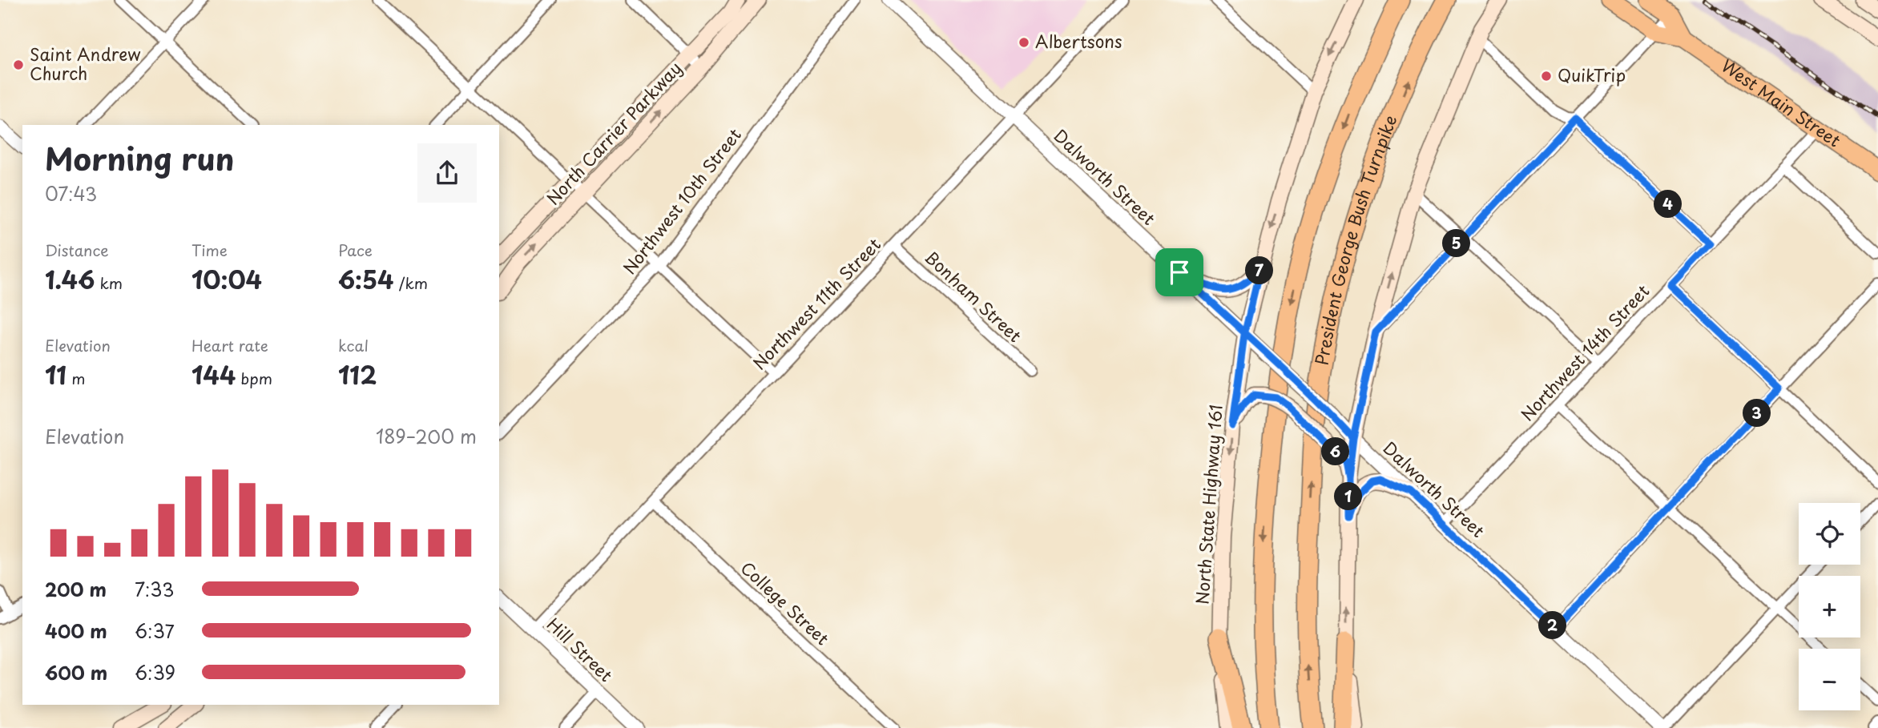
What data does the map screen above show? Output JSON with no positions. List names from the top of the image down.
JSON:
{
  "streets": {
    "highway": ["President George Bush Turnpike"],
    "main road": ["West Main Street", "North Carrier Parkway", "North State Highway 161"],
    "street": [
      "Dalworth Street",
      "Northwest 10th Street",
      "Bonham Street",
      "Northwest 11th Street",
      "Northwest 14th Street",
      "College Street",
      "Hill Street"
    ]
  },
  "crossings": [
    ["West Main Street", "Northwest 14th Street"],
    ["Dalworth Street", "Northwest 11th Street"],
    ["Dalworth Street", "Northwest 14th Street"],
    ["Dalworth Street", "North State Highway 161"],
    ["Bonham Street", "Northwest 11th Street"],
    ["Northwest 11th Street", "College Street"],
    ["Northwest 11th Street", "Hill Street"]
  ],
  "places": ["Albertsons", "Saint Andrew Church", "QuikTrip"],
  "page": {
    "heading": ["Morning run", "07:43"],
    "pins": [
      "4",
      "5",
      "7",
      "3",
      "6",
      "1",
      "2"
    ],
    "stats": [
      ["Distance", "1.46 km"],
      ["Time", "10:04"],
      ["Pace", "6:54 /km"],
      ["Elevation", "11 m"],
      ["Heart rate", "144 bpm"],
      ["kcal", "112"]
    ],
    "chart": ["Elevation", "189–200 m"],
    "map_buttons": ["+", "−"],
    "list": [
      {
        "name": "200 m",
        "note": "7:33"
      },
      {
        "name": "400 m",
        "note": "6:37"
      },
      {
        "name": "600 m",
        "note": "6:39"
      }
    ]
  }
}
